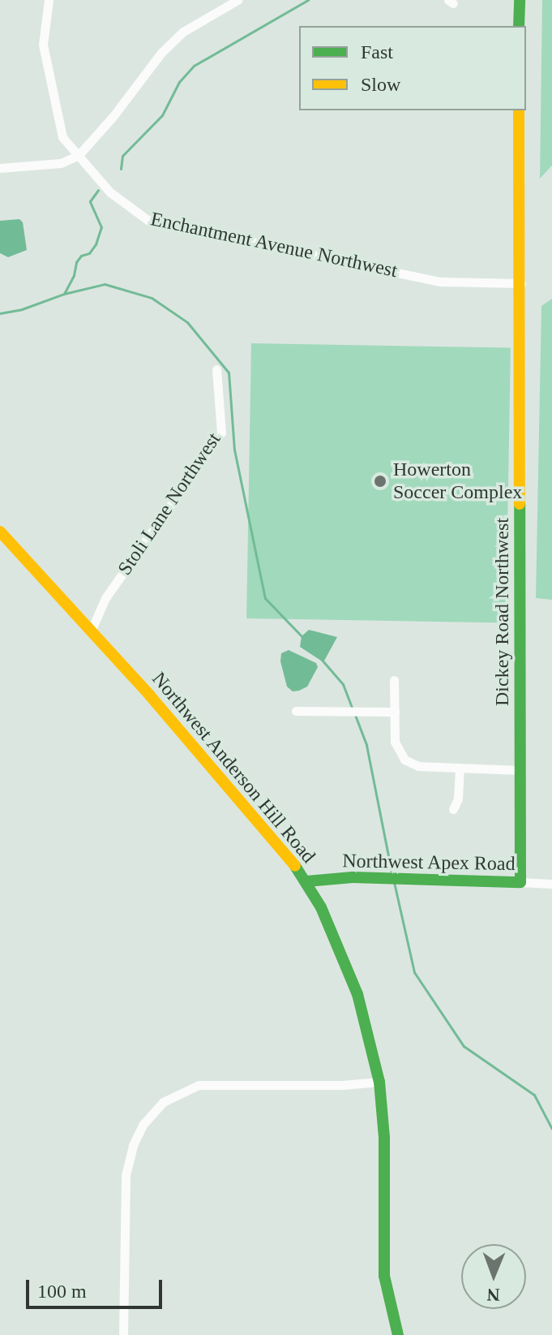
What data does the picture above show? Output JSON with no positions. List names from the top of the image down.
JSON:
{
  "streets": {
    "street": [
      "Enchantment Avenue Northwest",
      "Stoli Lane Northwest",
      "Dickey Road Northwest",
      "Northwest Anderson Hill Road",
      "Northwest Apex Road"
    ]
  },
  "crossings": [
    ["Enchantment Avenue Northwest", "Dickey Road Northwest"],
    ["Stoli Lane Northwest", "Northwest Anderson Hill Road"],
    ["Dickey Road Northwest", "Northwest Apex Road"],
    ["Northwest Anderson Hill Road", "Northwest Apex Road"]
  ],
  "places": ["Howerton Soccer Complex"],
  "legend": ["Fast", "Slow"],
  "scale_bar": "100 m",
  "north": "bottom"
}
